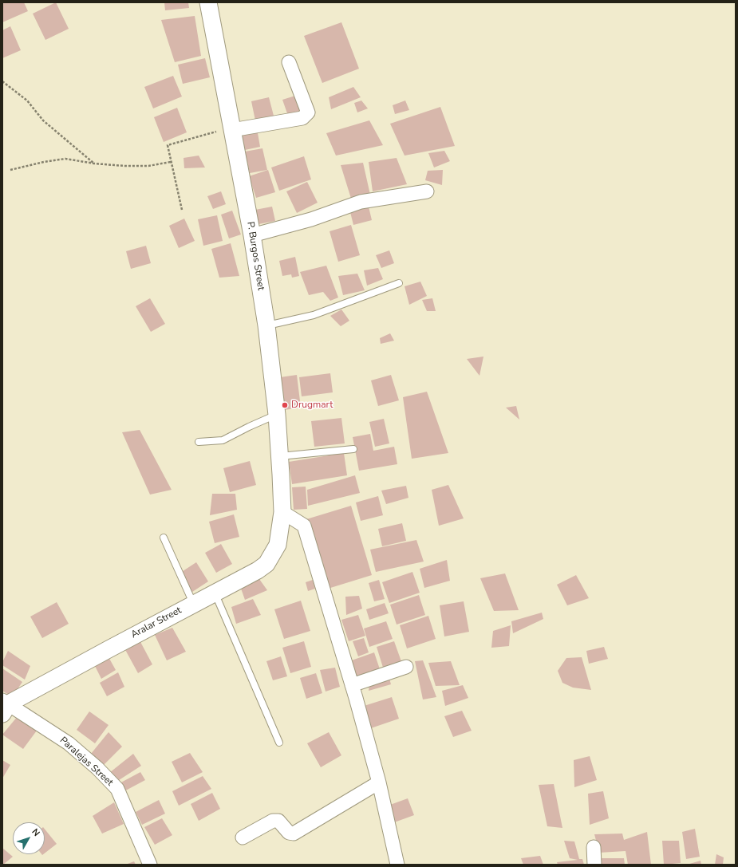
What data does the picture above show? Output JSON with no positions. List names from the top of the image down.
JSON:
{
  "streets": {
    "street": ["P. Burgos Street", "Aralar Street", "Paralejas Street"]
  },
  "crossings": [
    ["P. Burgos Street", "Aralar Street"],
    ["Aralar Street", "Paralejas Street"]
  ],
  "places": ["Drugmart"],
  "north": "top right"
}
